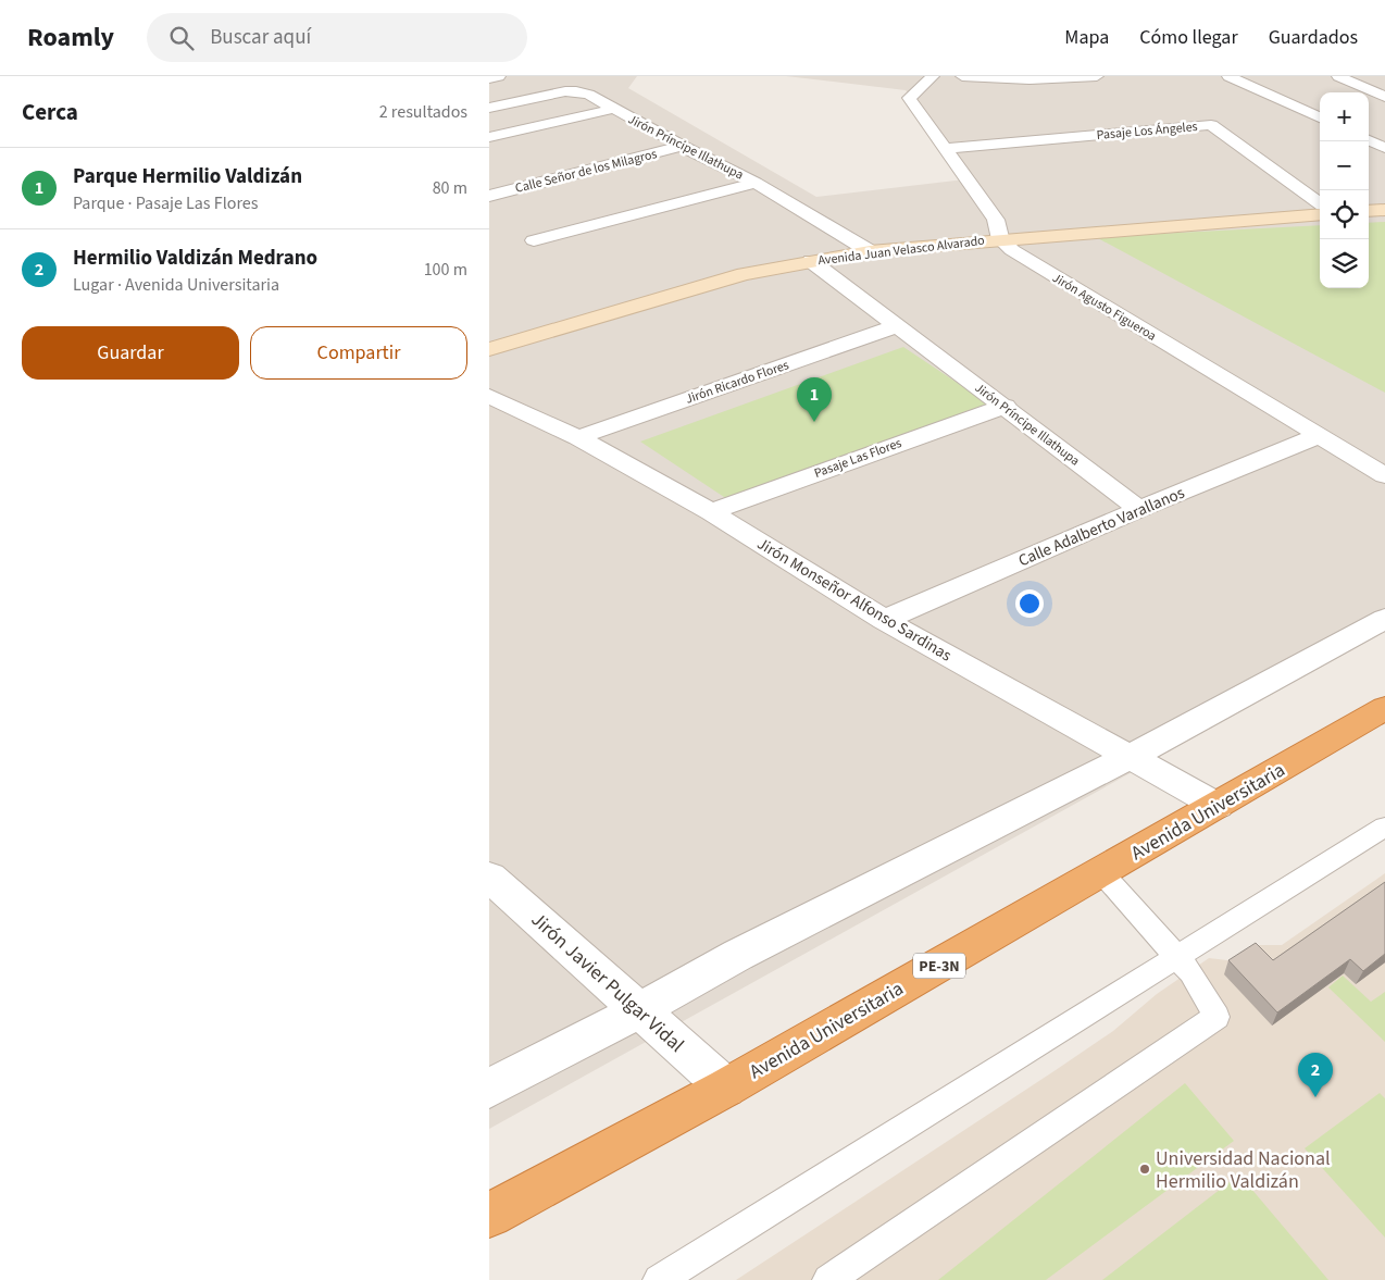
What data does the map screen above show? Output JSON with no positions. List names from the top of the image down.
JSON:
{
  "streets": {
    "highway": ["Avenida Universitaria", "PE-3N"],
    "street": [
      "Pasaje Los Ángeles",
      "Jirón Príncipe Illathupa",
      "Calle Señor de los Milagros",
      "Avenida Juan Velasco Alvarado",
      "Jirón Agusto Figueroa",
      "Jirón Ricardo Flores",
      "Pasaje Las Flores",
      "Calle Adalberto Varallanos",
      "Jirón Monseñor Alfonso Sardinas",
      "Jirón Javier Pulgar Vidal"
    ]
  },
  "crossings": [
    ["Pasaje Los Ángeles", "Jirón Agusto Figueroa"],
    ["Jirón Príncipe Illathupa", "Calle Señor de los Milagros"],
    ["Jirón Príncipe Illathupa", "Avenida Juan Velasco Alvarado"],
    ["Jirón Príncipe Illathupa", "Jirón Ricardo Flores"],
    ["Jirón Príncipe Illathupa", "Pasaje Las Flores"],
    ["Jirón Príncipe Illathupa", "Calle Adalberto Varallanos"],
    ["Avenida Juan Velasco Alvarado", "Jirón Agusto Figueroa"],
    ["Jirón Agusto Figueroa", "Calle Adalberto Varallanos"],
    ["Jirón Ricardo Flores", "Jirón Monseñor Alfonso Sardinas"],
    ["Pasaje Las Flores", "Jirón Monseñor Alfonso Sardinas"],
    ["Calle Adalberto Varallanos", "Jirón Monseñor Alfonso Sardinas"],
    ["Jirón Monseñor Alfonso Sardinas", "Avenida Universitaria"],
    ["Avenida Universitaria", "Jirón Javier Pulgar Vidal"]
  ],
  "places": ["Universidad Nacional Hermilio Valdizán"],
  "page": {
    "header": "Roamly",
    "search": "Buscar aquí",
    "nav": ["Mapa", "Cómo llegar", "Guardados"],
    "heading": ["Cerca", "2 resultados"],
    "map_buttons": ["+", "−"],
    "list": [
      {
        "mark": "1",
        "name": "Parque Hermilio Valdizán",
        "note": "Parque · Pasaje Las Flores",
        "value": "80 m"
      },
      {
        "mark": "2",
        "name": "Hermilio Valdizán Medrano",
        "note": "Lugar · Avenida Universitaria",
        "value": "100 m"
      }
    ],
    "buttons": ["Guardar", "Compartir"],
    "pins": ["1", "2"]
  }
}
